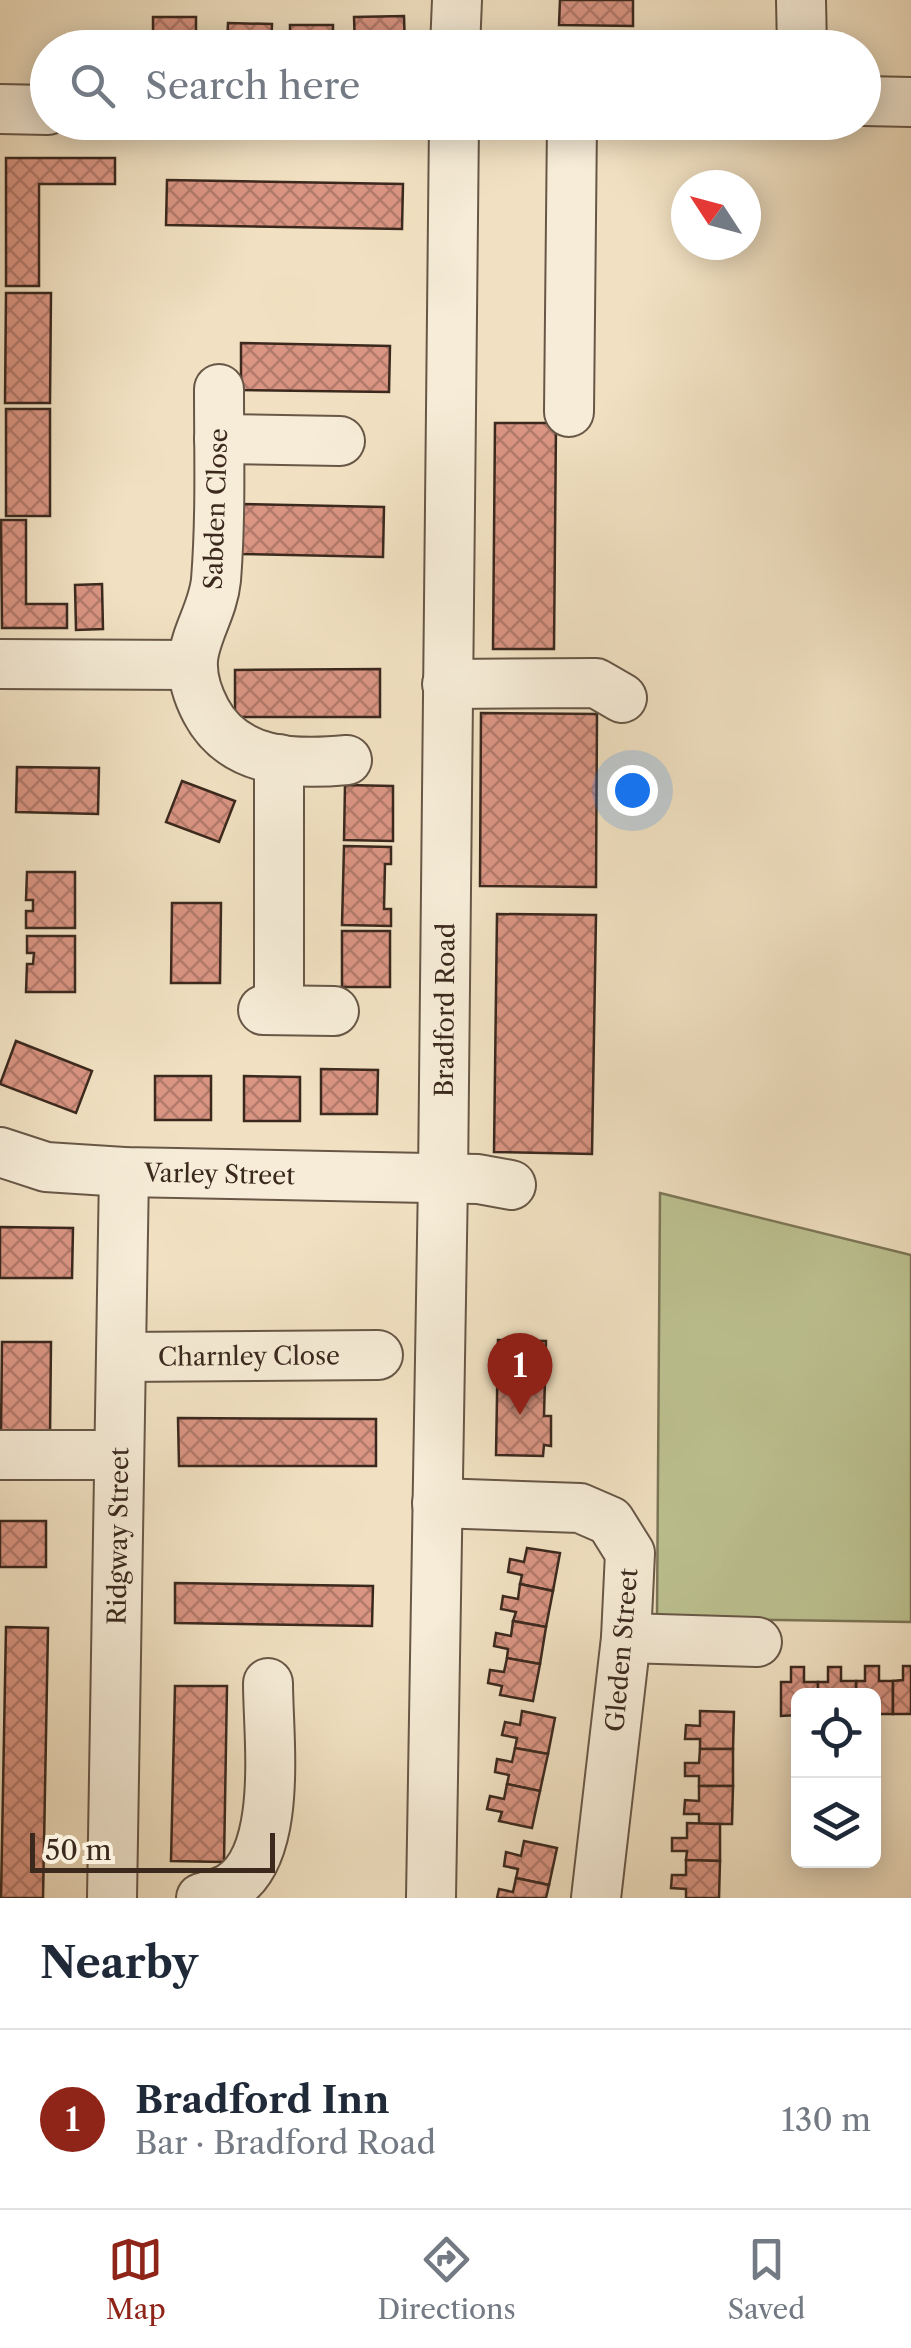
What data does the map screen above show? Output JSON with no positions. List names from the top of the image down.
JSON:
{
  "streets": {
    "street": [
      "Sabden Close",
      "Bradford Road",
      "Varley Street",
      "Charnley Close",
      "Ridgway Street",
      "Gleden Street"
    ]
  },
  "crossings": [
    ["Bradford Road", "Varley Street"],
    ["Bradford Road", "Gleden Street"],
    ["Varley Street", "Ridgway Street"],
    ["Charnley Close", "Ridgway Street"]
  ],
  "scale_bar": "50 m",
  "north": "top left",
  "page": {
    "search": "Search here",
    "pins": "1",
    "scale": "50 m",
    "heading": "Nearby",
    "list": [
      {
        "mark": "1",
        "name": "Bradford Inn",
        "note": "Bar · Bradford Road",
        "value": "130 m"
      }
    ],
    "nav": ["Map", "Directions", "Saved"]
  }
}
